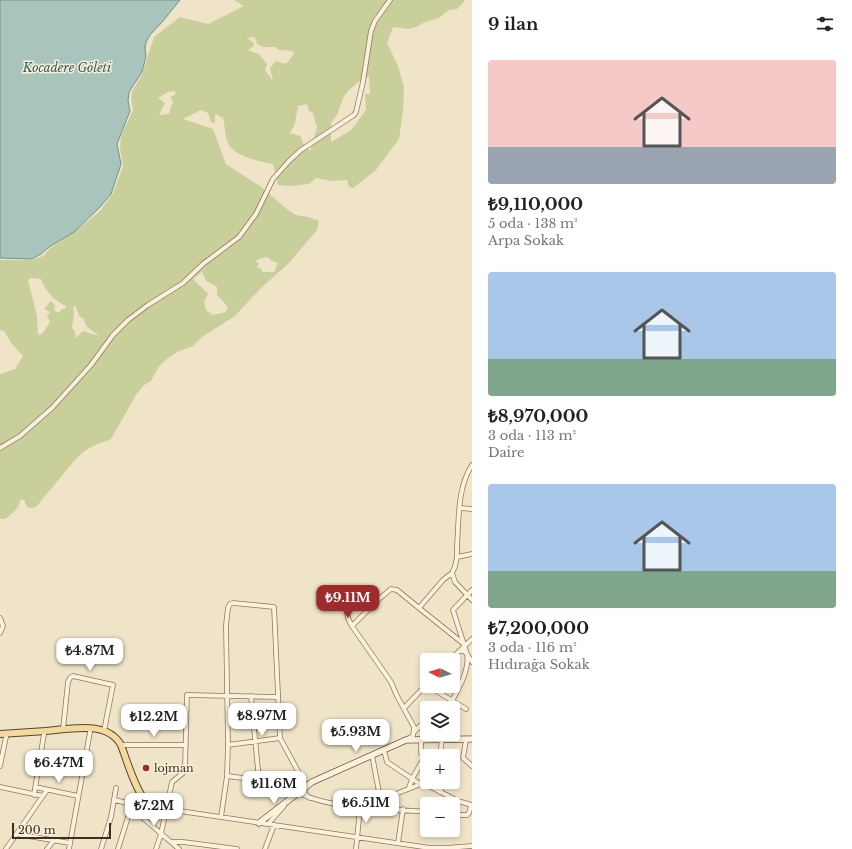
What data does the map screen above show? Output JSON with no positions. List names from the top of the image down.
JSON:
{
  "water": ["Kocadere Göleti"],
  "places": ["lojman"],
  "scale_bar": "200 m",
  "north": "left",
  "page": {
    "heading": "9 ilan",
    "list": [
      {
        "name": "₺9,110,000",
        "note": "5 oda · 138 m² · Arpa Sokak"
      },
      {
        "name": "₺8,970,000",
        "note": "3 oda · 113 m² · Daire"
      },
      {
        "name": "₺7,200,000",
        "note": "3 oda · 116 m² · Hıdırağa Sokak"
      }
    ],
    "price": [
      "₺9.11M",
      "₺4.87M",
      "₺8.97M",
      "₺12.2M",
      "₺5.93M",
      "₺6.47M",
      "₺11.6M",
      "₺6.51M",
      "₺7.2M"
    ],
    "map_buttons": ["+", "−"],
    "scale": "200 m"
  }
}
